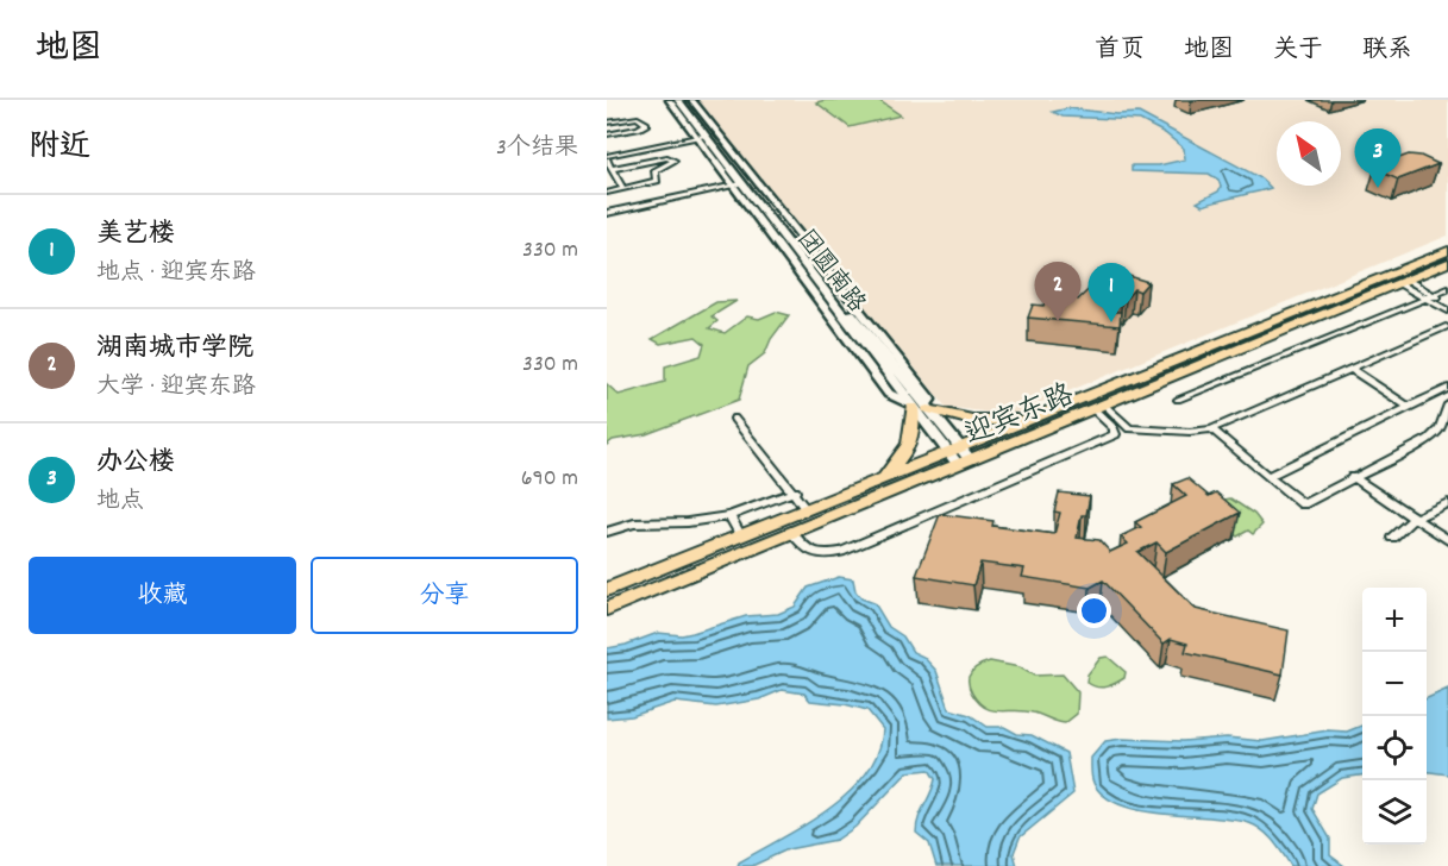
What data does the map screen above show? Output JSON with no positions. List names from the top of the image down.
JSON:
{
  "streets": {
    "highway": ["迎宾东路"],
    "main road": ["团圆南路"]
  },
  "crossings": [
    ["团圆南路", "迎宾东路"]
  ],
  "north": "top left",
  "page": {
    "header": "地图",
    "nav": [
      "首页",
      "地图",
      "关于",
      "联系"
    ],
    "heading": ["附近", "3个结果"],
    "pins": ["3", "2", "1"],
    "list": [
      {
        "mark": "1",
        "name": "美艺楼",
        "note": "地点 · 迎宾东路",
        "value": "330 m"
      },
      {
        "mark": "2",
        "name": "湖南城市学院",
        "note": "大学 · 迎宾东路",
        "value": "330 m"
      },
      {
        "mark": "3",
        "name": "办公楼",
        "note": "地点",
        "value": "690 m"
      }
    ],
    "buttons": ["收藏", "分享"],
    "map_buttons": ["+", "−"]
  }
}
